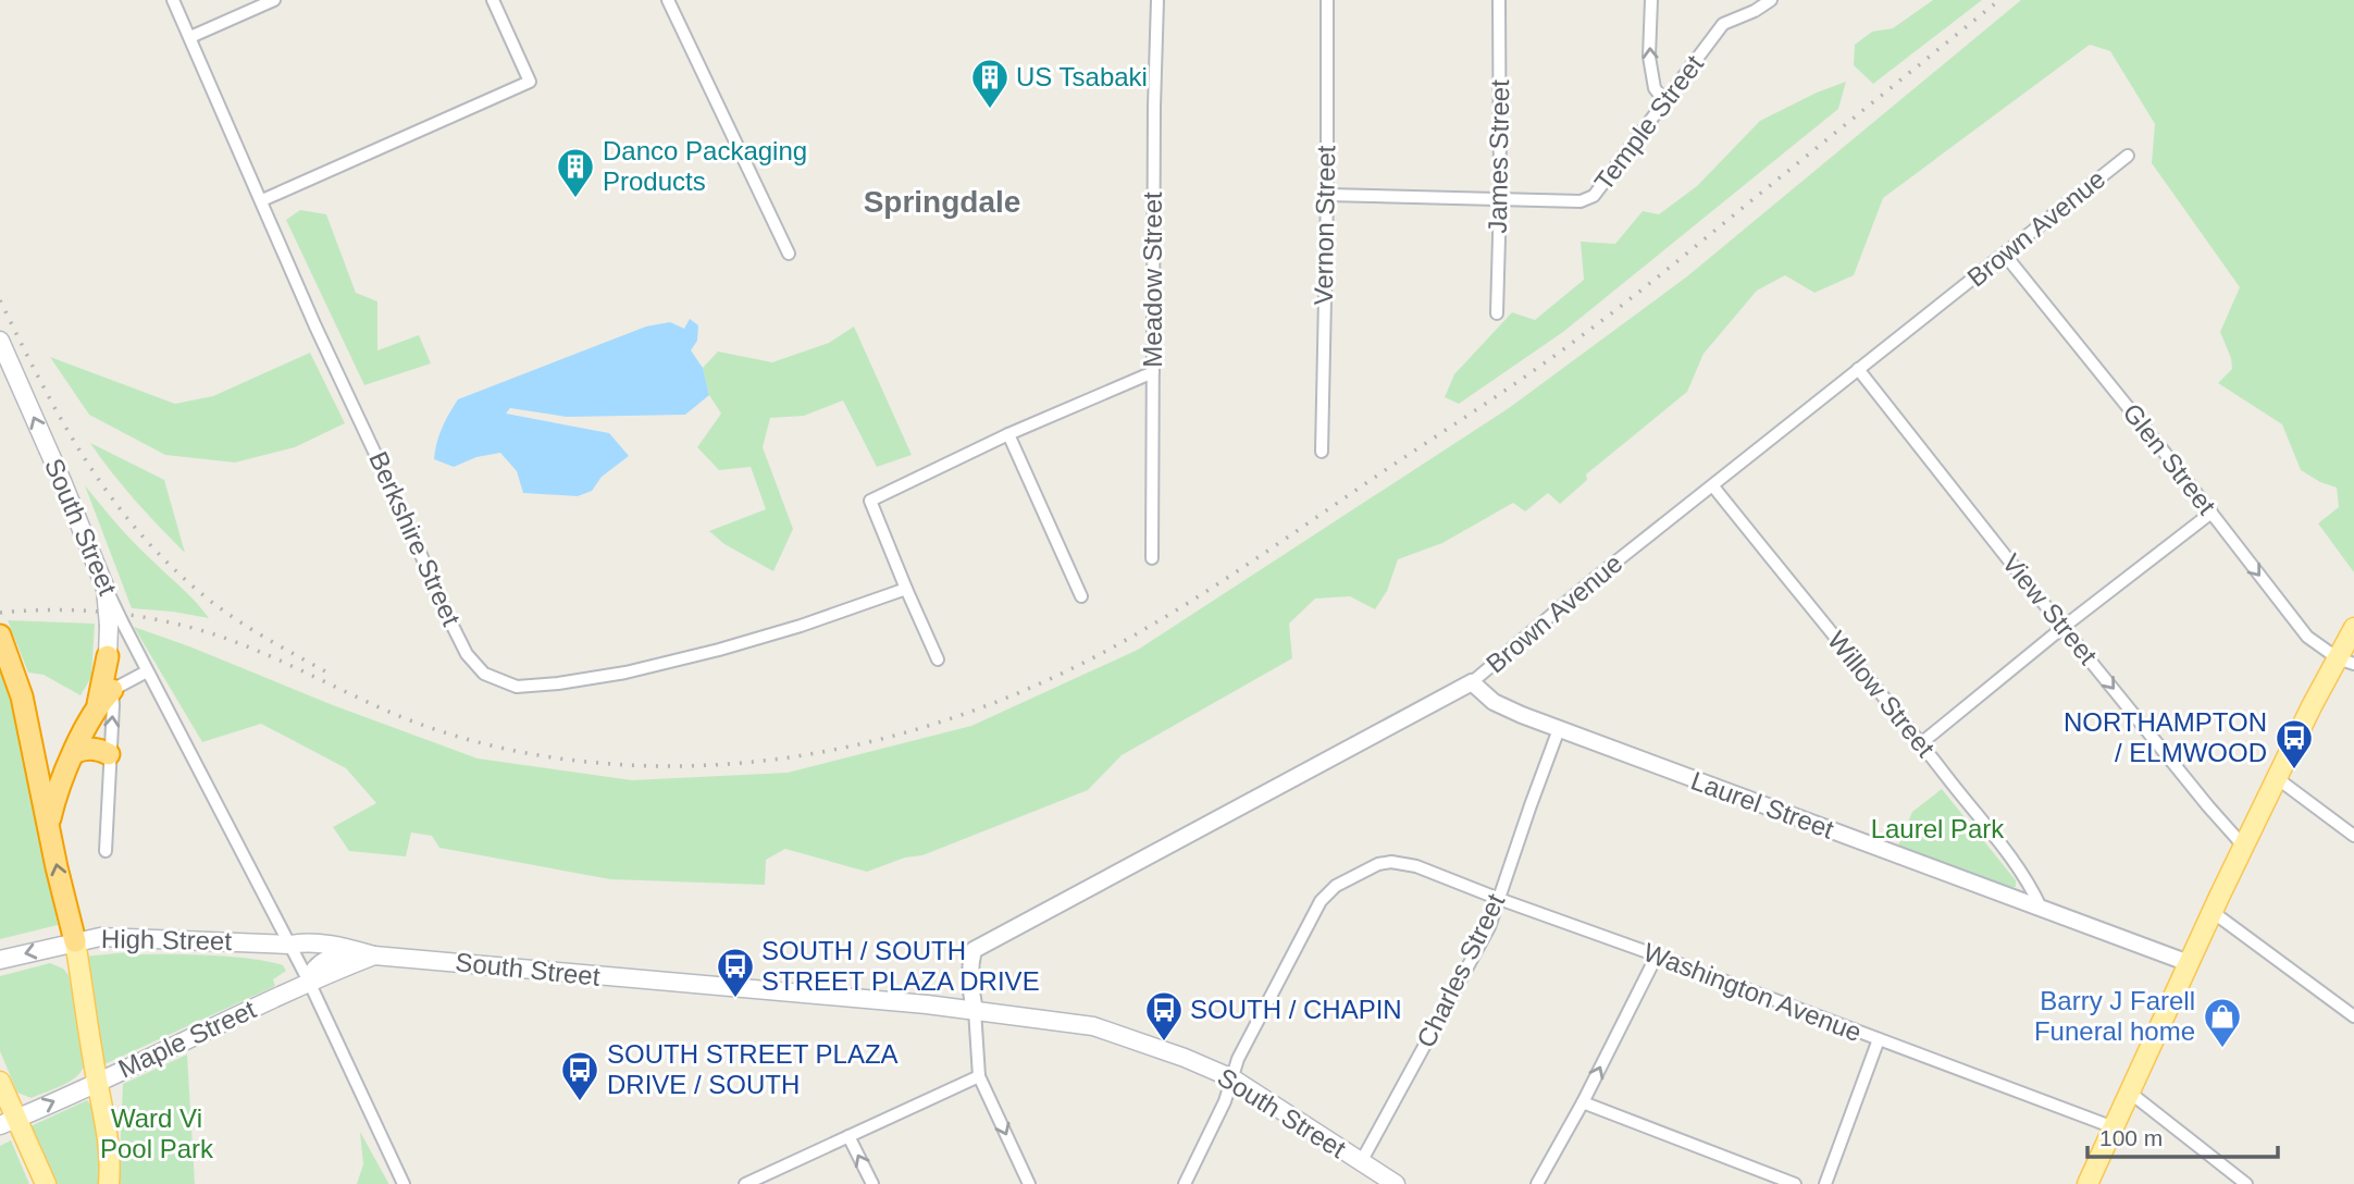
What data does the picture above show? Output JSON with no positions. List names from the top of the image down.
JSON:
{
  "streets": {
    "main road": ["South Street", "High Street", "Maple Street"],
    "street": [
      "Temple Street",
      "James Street",
      "Vernon Street",
      "Brown Avenue",
      "Meadow Street",
      "Glen Street",
      "Berkshire Street",
      "View Street",
      "Willow Street",
      "Laurel Street",
      "Charles Street",
      "Washington Avenue"
    ]
  },
  "crossings": [
    ["Temple Street", "James Street"],
    ["Temple Street", "Vernon Street"],
    ["Brown Avenue", "Glen Street"],
    ["Brown Avenue", "South Street"],
    ["Brown Avenue", "View Street"],
    ["Brown Avenue", "Willow Street"],
    ["Brown Avenue", "Laurel Street"],
    ["South Street", "High Street"],
    ["South Street", "Charles Street"],
    ["South Street", "Washington Avenue"],
    ["South Street", "Maple Street"],
    ["Willow Street", "Laurel Street"],
    ["Laurel Street", "Charles Street"],
    ["Charles Street", "Washington Avenue"]
  ],
  "one_way": ["Glen Street", "View Street"],
  "districts": ["Springdale"],
  "parks": ["Laurel Park", "Ward Vi Pool Park"],
  "places": {
    "building": ["US Tsabaki", "Danco Packaging Products"],
    "bus stop": [
      "NORTHAMPTON / ELMWOOD",
      "SOUTH / SOUTH STREET PLAZA DRIVE",
      "SOUTH / CHAPIN",
      "SOUTH STREET PLAZA DRIVE / SOUTH"
    ],
    "shop": ["Barry J Farell Funeral home"]
  },
  "scale_bar": "100 m"
}
